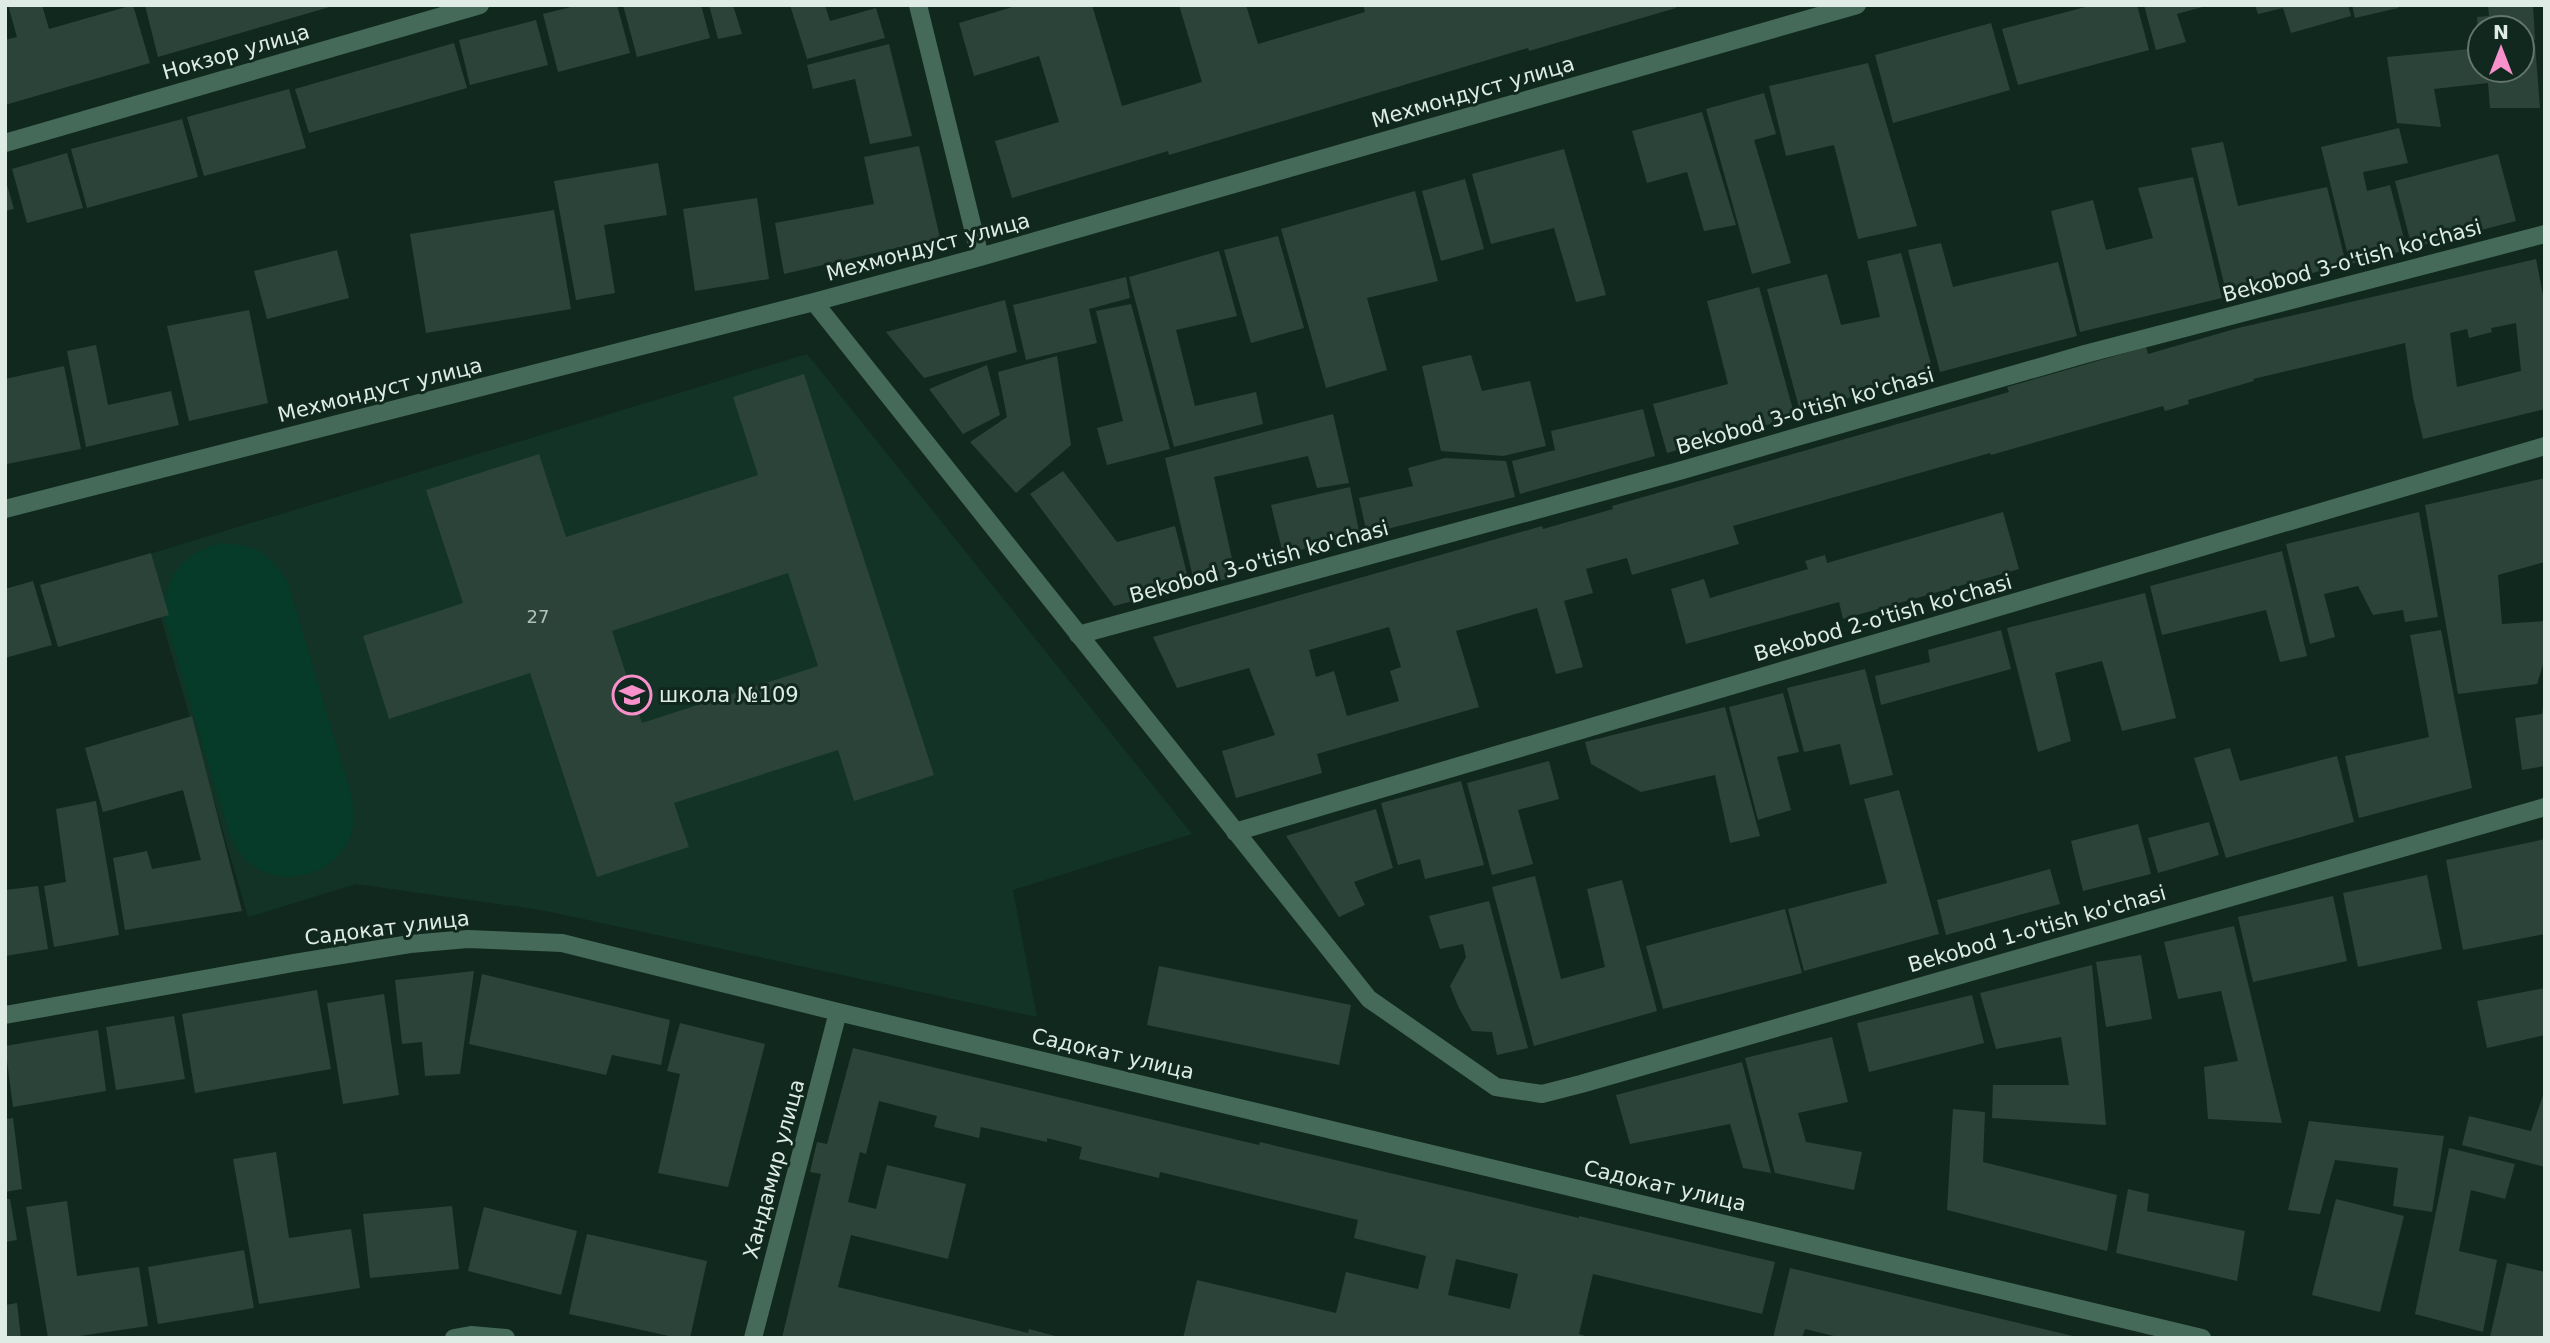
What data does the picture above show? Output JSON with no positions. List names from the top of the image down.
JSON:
{
  "streets": {
    "street": [
      "Нокзор улица",
      "Мехмондуст улица",
      "Bekobod 3-o'tish ko'chasi",
      "Bekobod 2-o'tish ko'chasi",
      "Садокат улица",
      "Bekobod 1-o'tish ko'chasi",
      "Хандамир улица"
    ]
  },
  "crossings": [
    ["Bekobod 2-o'tish ko'chasi", "Bekobod 1-o'tish ko'chasi"],
    ["Садокат улица", "Хандамир улица"]
  ],
  "places": {
    "school or university": ["школа №109"]
  },
  "house_numbers": ["27"],
  "north": "top"
}
